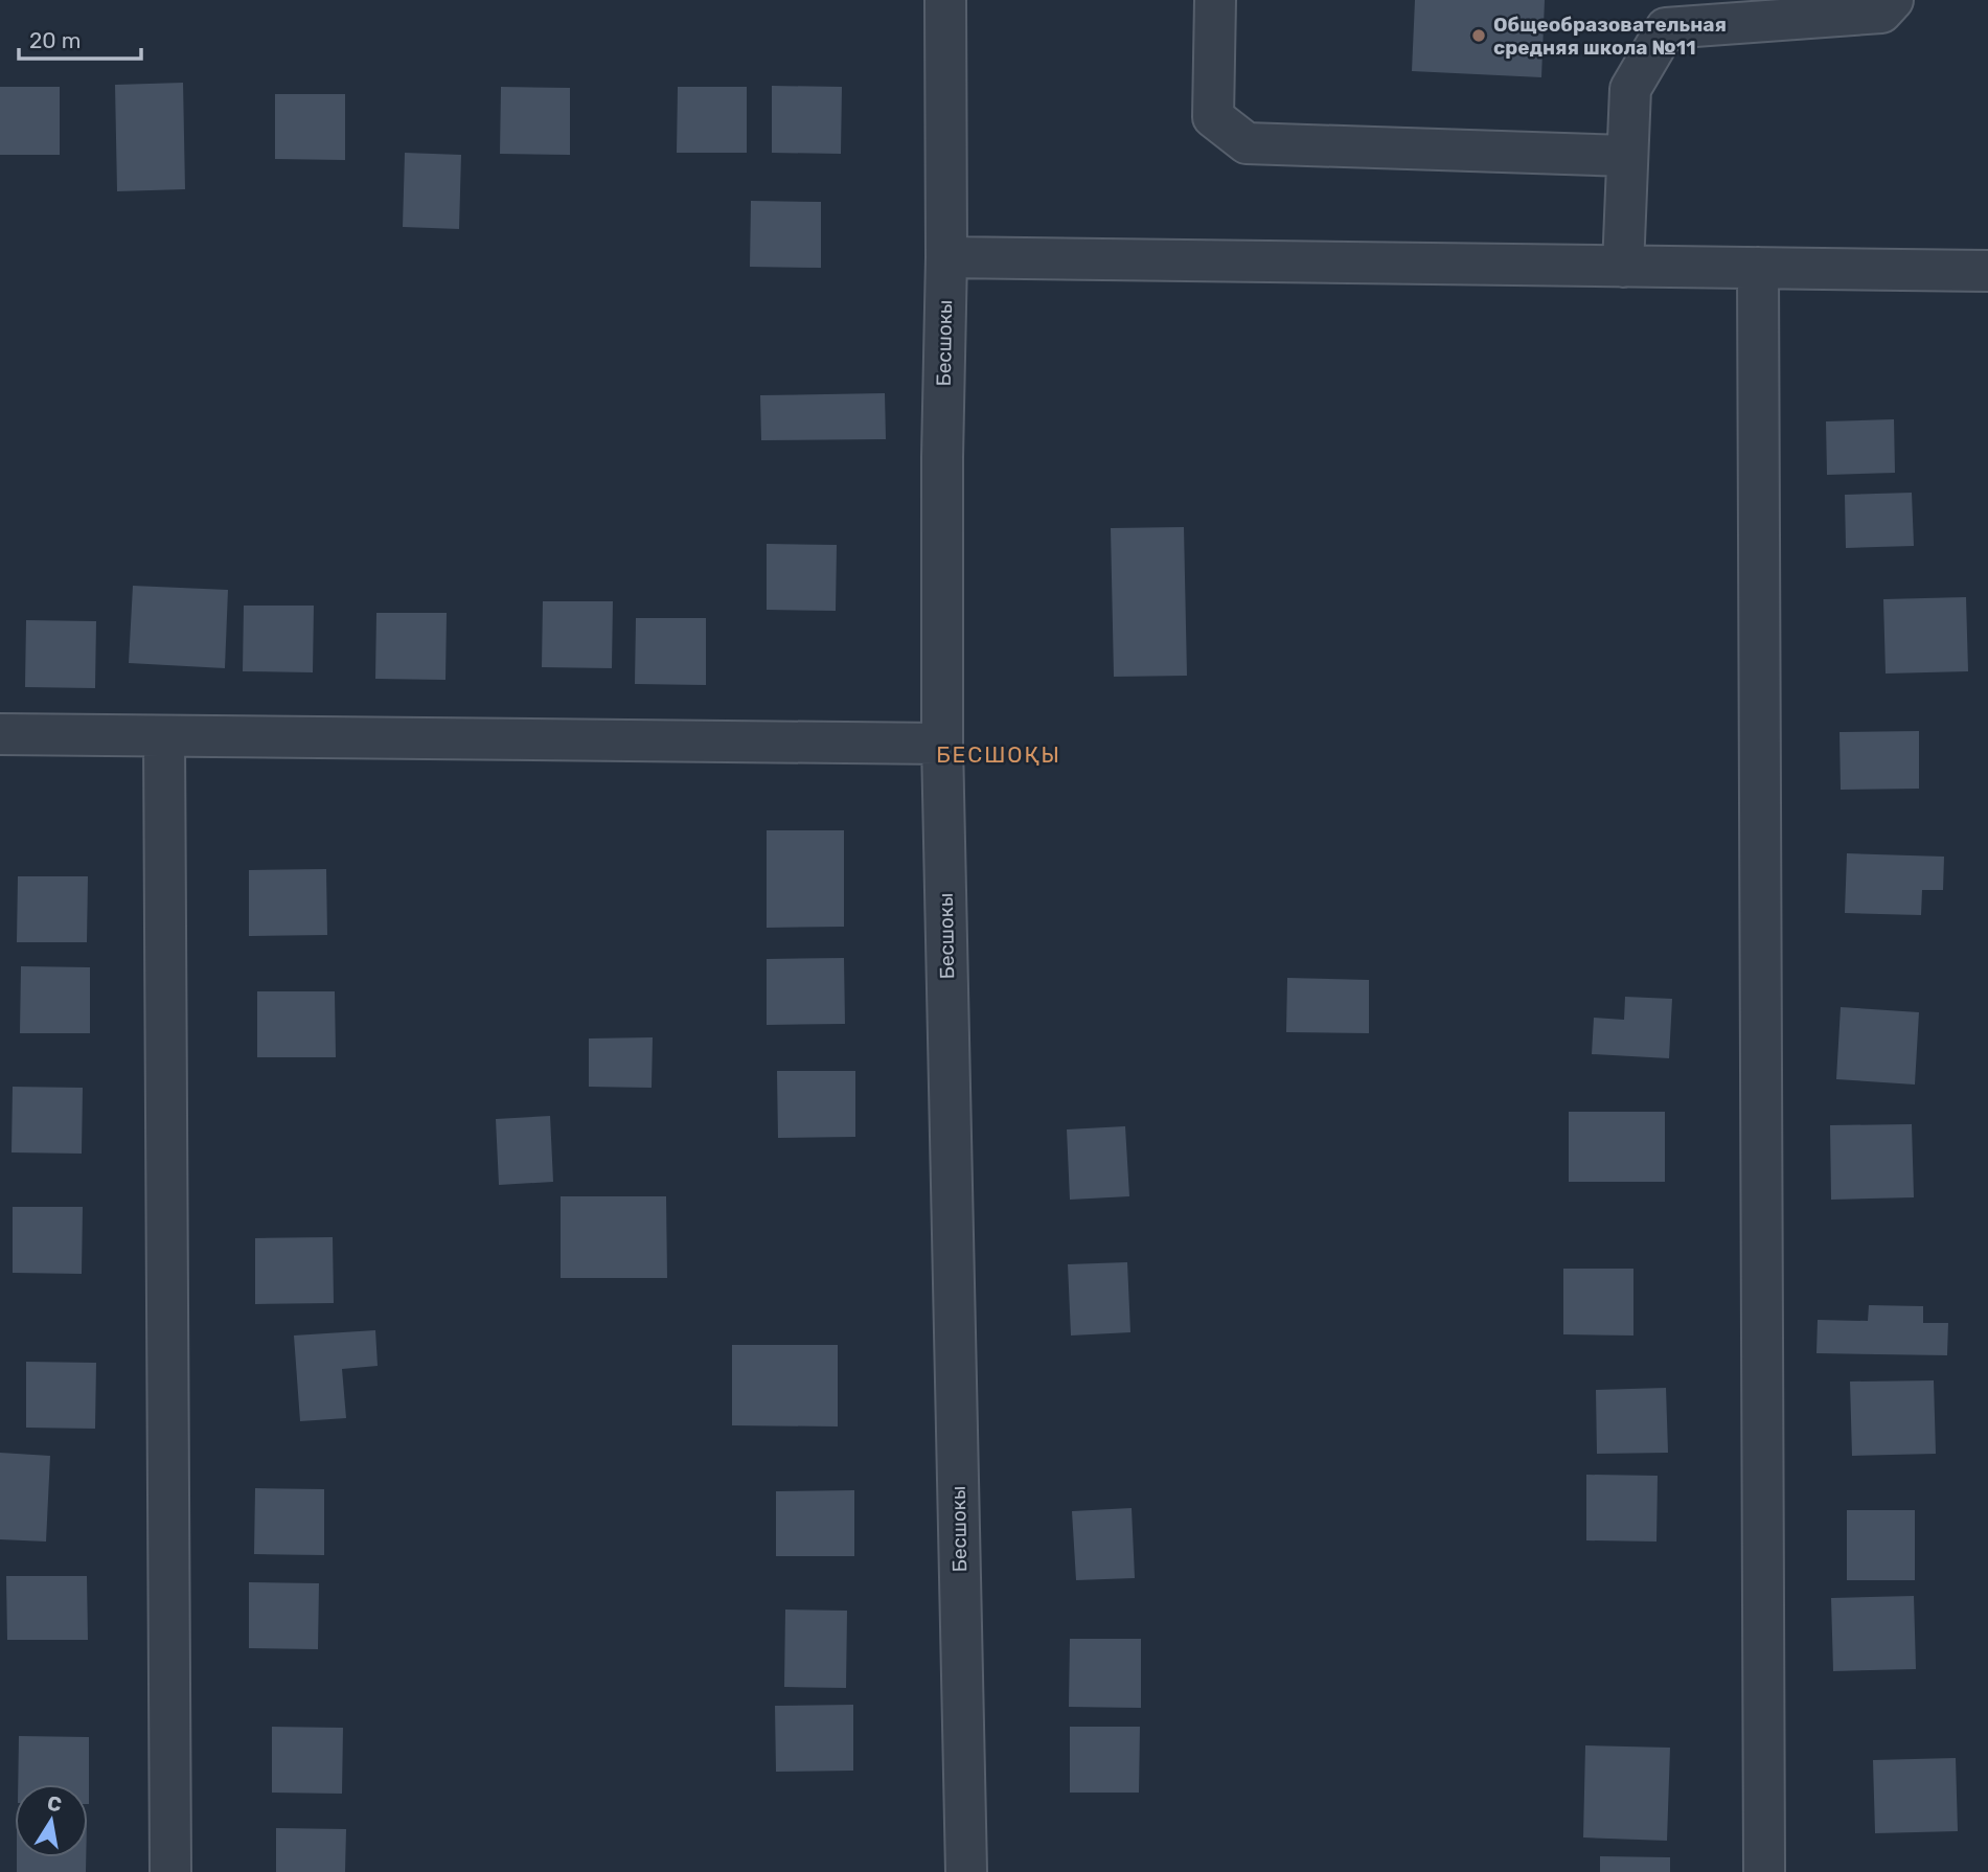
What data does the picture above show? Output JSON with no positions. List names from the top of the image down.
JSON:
{
  "streets": {
    "street": ["Бесшокы"]
  },
  "districts": ["БЕСШОҚЫ"],
  "places": ["Общеобразовательная средняя школа №11"],
  "scale_bar": "20 m",
  "north": "top"
}
